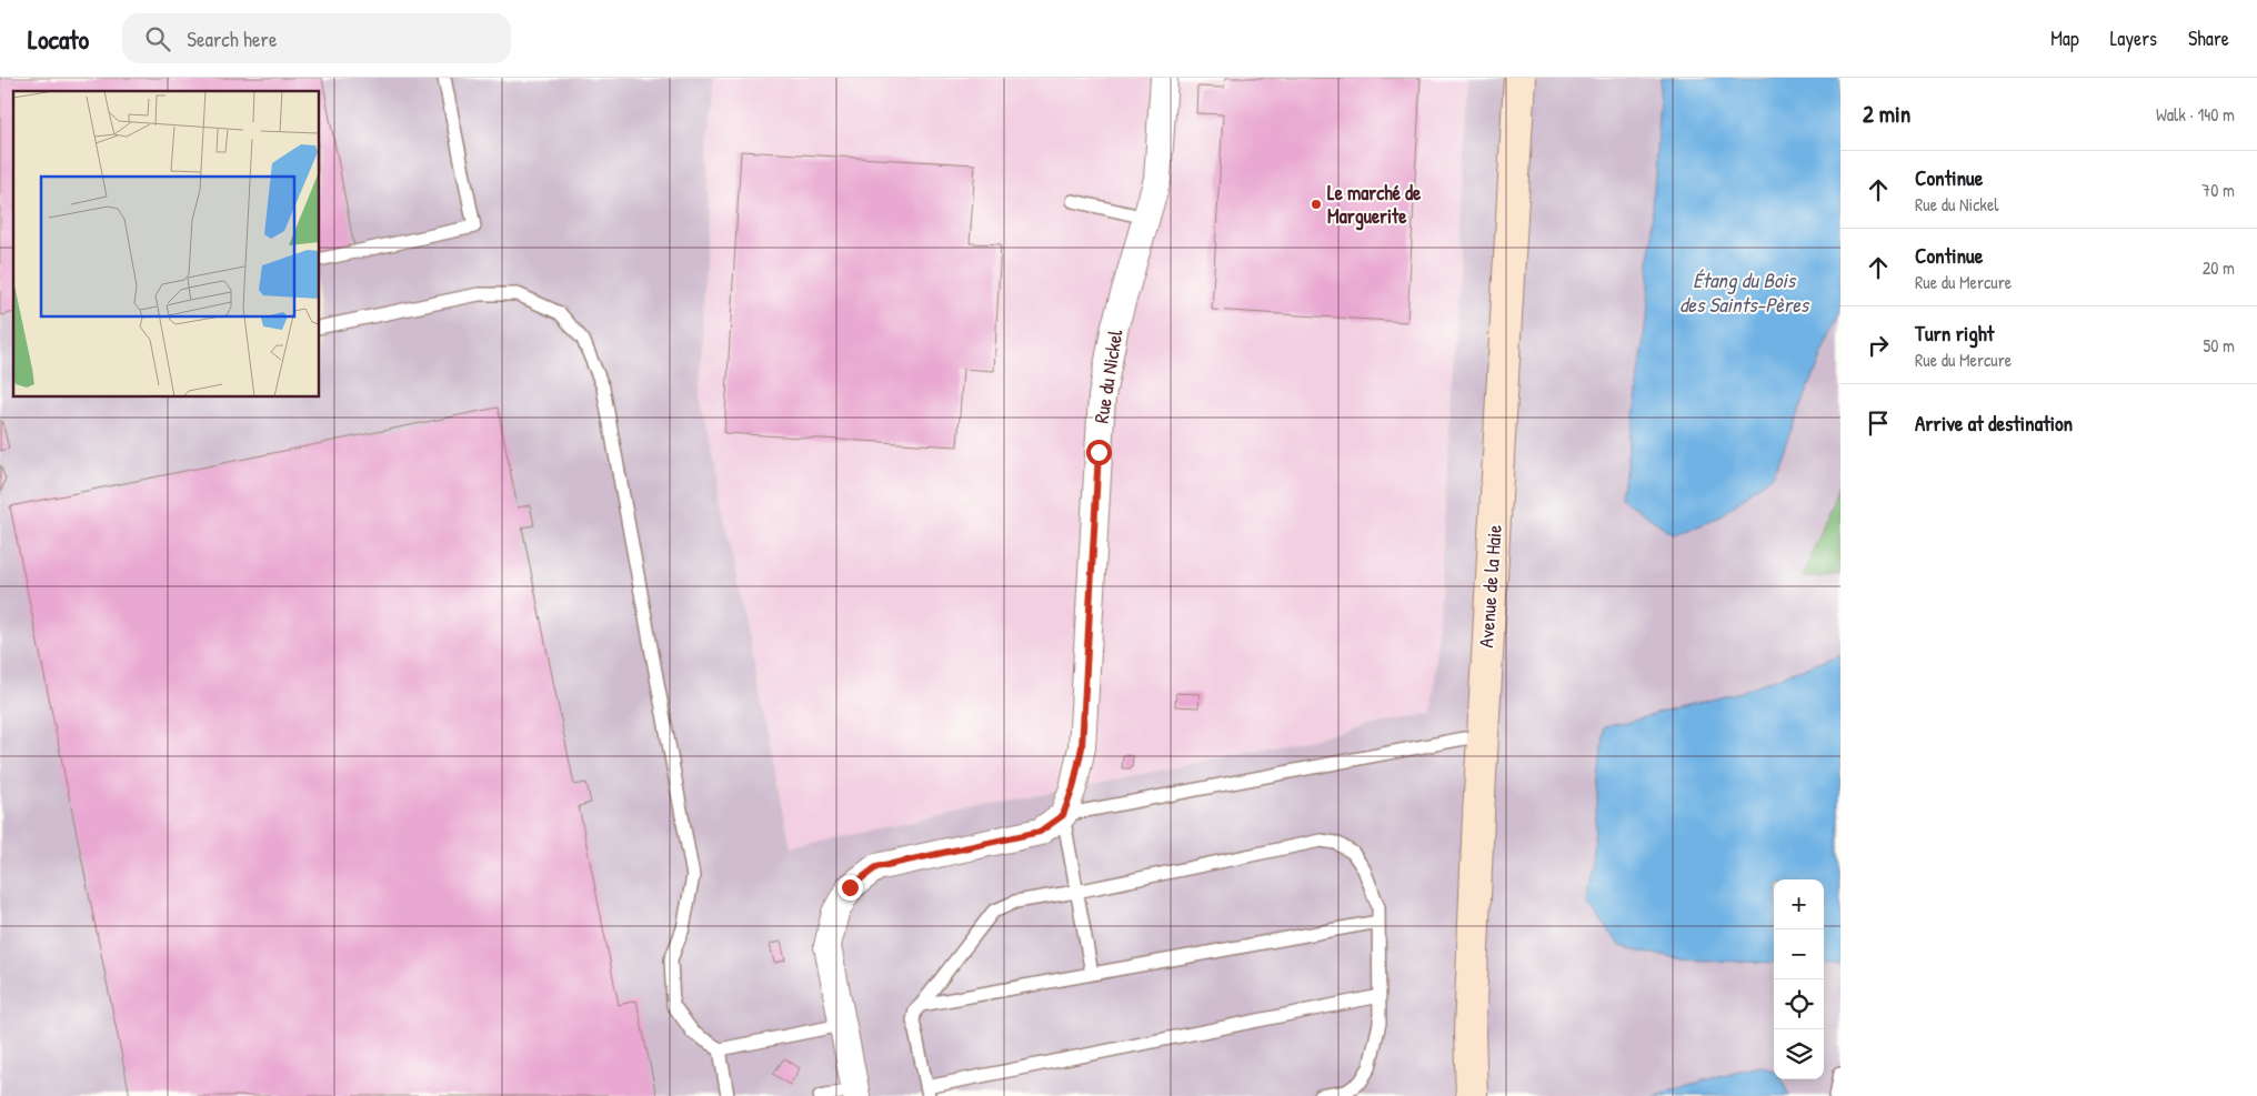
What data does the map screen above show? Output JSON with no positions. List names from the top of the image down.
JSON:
{
  "streets": {
    "street": ["Rue du Nickel", "Avenue de la Haie"]
  },
  "water": ["Étang du Bois des Saints-Pères"],
  "places": ["Le marché de Marguerite"],
  "page": {
    "header": "Locato",
    "search": "Search here",
    "nav": ["Map", "Layers", "Share"],
    "heading": ["2 min", "Walk · 140 m"],
    "list": [
      ["Continue", "Rue du Nickel", "70 m"],
      ["Continue", "Rue du Mercure", "20 m"],
      ["Turn right", "Rue du Mercure", "50 m"],
      "Arrive at destination"
    ],
    "map_buttons": ["+", "−"]
  }
}
